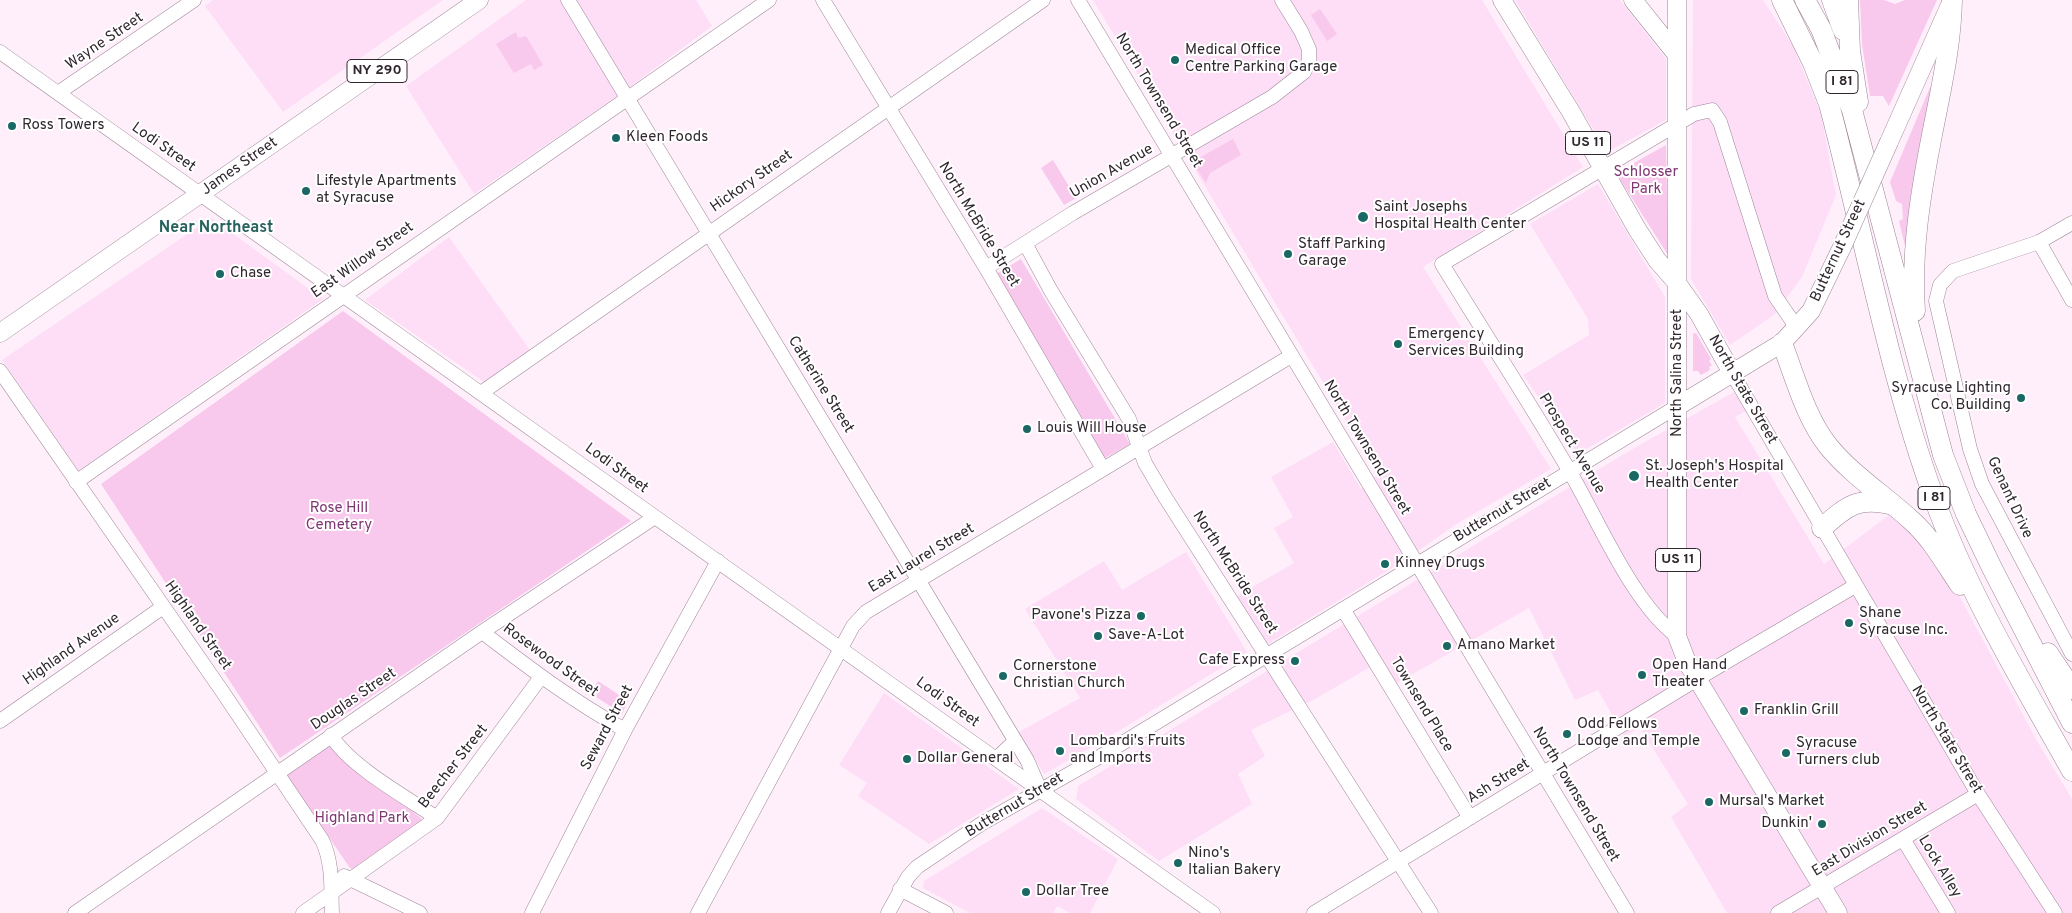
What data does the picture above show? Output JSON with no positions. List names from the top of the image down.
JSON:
{
  "streets": {
    "highway": ["I 81"],
    "main road": [
      "NY 290",
      "US 11",
      "James Street",
      "Butternut Street",
      "North Salina Street",
      "North State Street"
    ],
    "street": [
      "Wayne Street",
      "North Townsend Street",
      "Lodi Street",
      "Union Avenue",
      "Hickory Street",
      "North McBride Street",
      "East Willow Street",
      "Catherine Street",
      "Prospect Avenue",
      "Genant Drive",
      "East Laurel Street",
      "Highland Street",
      "Highland Avenue",
      "Rosewood Street",
      "Douglas Street",
      "Townsend Place",
      "Seward Street",
      "Beecher Street",
      "Ash Street",
      "East Division Street",
      "Lock Alley"
    ]
  },
  "crossings": [
    ["Wayne Street", "Lodi Street"],
    ["North Townsend Street", "Union Avenue"],
    ["North Townsend Street", "Butternut Street"],
    ["North Townsend Street", "East Laurel Street"],
    ["North Townsend Street", "Ash Street"],
    ["Lodi Street", "James Street"],
    ["Lodi Street", "Hickory Street"],
    ["Lodi Street", "Butternut Street"],
    ["Lodi Street", "East Willow Street"],
    ["Lodi Street", "Catherine Street"],
    ["Lodi Street", "East Laurel Street"],
    ["Lodi Street", "Douglas Street"],
    ["Lodi Street", "Seward Street"],
    ["Union Avenue", "North McBride Street"],
    ["Hickory Street", "North McBride Street"],
    ["Hickory Street", "Catherine Street"],
    ["North McBride Street", "Butternut Street"],
    ["North McBride Street", "East Laurel Street"],
    ["North McBride Street", "Ash Street"],
    ["Butternut Street", "North Salina Street"],
    ["Butternut Street", "Catherine Street"],
    ["Butternut Street", "North State Street"],
    ["Butternut Street", "Prospect Avenue"],
    ["Butternut Street", "Townsend Place"],
    ["East Willow Street", "Catherine Street"],
    ["East Willow Street", "Highland Street"],
    ["North Salina Street", "North State Street"],
    ["North Salina Street", "Prospect Avenue"],
    ["North Salina Street", "Ash Street"],
    ["North Salina Street", "East Division Street"],
    ["Catherine Street", "East Laurel Street"],
    ["North State Street", "Prospect Avenue"],
    ["North State Street", "Ash Street"],
    ["North State Street", "East Division Street"],
    ["Highland Street", "Highland Avenue"],
    ["Highland Street", "Douglas Street"],
    ["Highland Street", "Beecher Street"],
    ["Rosewood Street", "Douglas Street"],
    ["Rosewood Street", "Seward Street"],
    ["Rosewood Street", "Beecher Street"],
    ["Townsend Place", "Ash Street"],
    ["East Division Street", "Lock Alley"]
  ],
  "districts": ["Near Northeast"],
  "parks": ["Schlosser Park", "Rose Hill Cemetery", "Highland Park"],
  "places": [
    "Medical Office Centre Parking Garage",
    "Ross Towers",
    "Kleen Foods",
    "Lifestyle Apartments at Syracuse",
    "Saint Josephs Hospital Health Center",
    "Staff Parking Garage",
    "Chase",
    "Emergency Services Building",
    "Syracuse Lighting Co. Building",
    "Louis Will House",
    "St. Joseph's Hospital Health Center",
    "Kinney Drugs",
    "Pavone's Pizza",
    "Shane Syracuse Inc.",
    "Save-A-Lot",
    "Amano Market",
    "Cafe Express",
    "Open Hand Theater",
    "Cornerstone Christian Church",
    "Franklin Grill",
    "Odd Fellows Lodge and Temple",
    "Lombardi's Fruits and Imports",
    "Syracuse Turners club",
    "Dollar General",
    "Mursal's Market",
    "Dunkin'",
    "Nino's Italian Bakery",
    "Dollar Tree"
  ]
}
